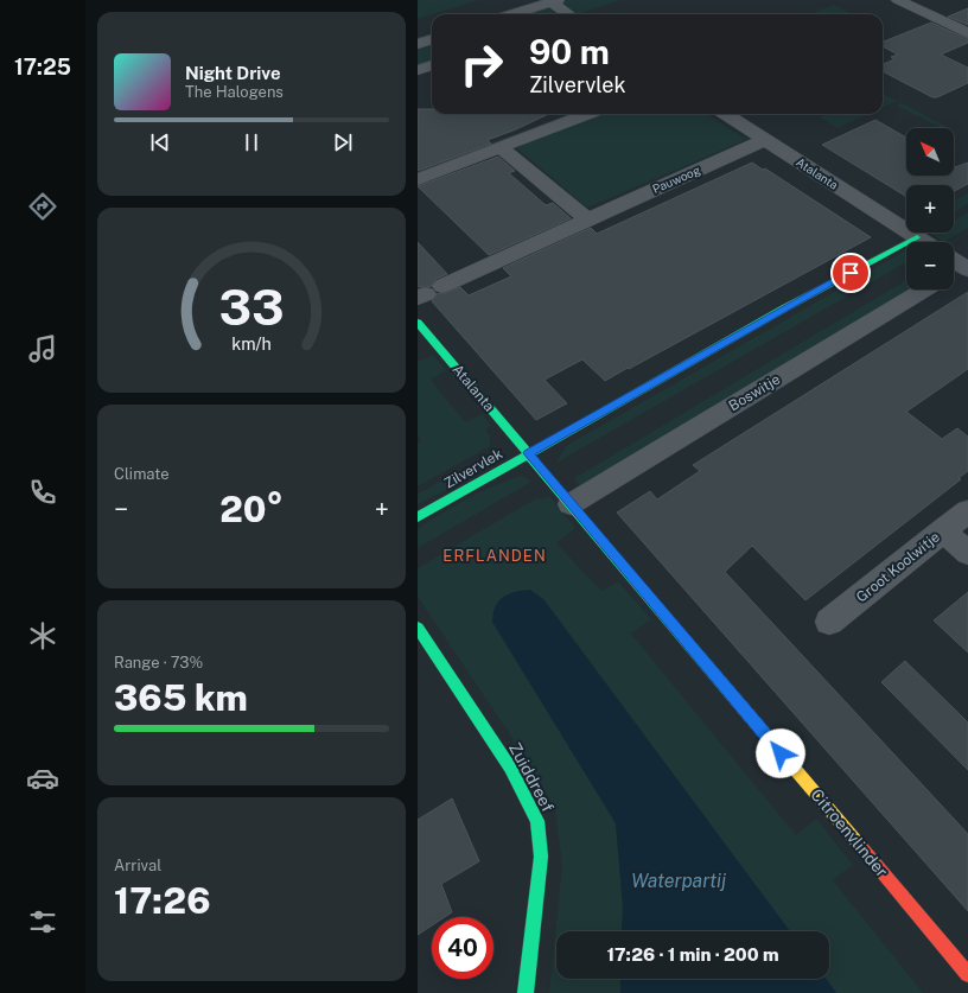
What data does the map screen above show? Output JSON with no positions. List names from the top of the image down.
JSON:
{
  "streets": {
    "street": [
      "Atalanta",
      "Pauwoog",
      "Boswitje",
      "Zilvervlek",
      "Groot Koolwitje",
      "Zuiddreef",
      "Citroenvlinder"
    ]
  },
  "crossings": [
    ["Atalanta", "Pauwoog"],
    ["Atalanta", "Zilvervlek"],
    ["Atalanta", "Citroenvlinder"],
    ["Boswitje", "Citroenvlinder"],
    ["Zilvervlek", "Citroenvlinder"]
  ],
  "districts": ["ERFLANDEN"],
  "water": ["Waterpartij"],
  "north": "top left",
  "page": {
    "tabs": "17:25",
    "turn": ["90 m", "Zilvervlek"],
    "song": ["Night Drive", "The Halogens"],
    "map_buttons": ["+", "−"],
    "tile": [
      "Climate",
      ["Range · 73%", "365 km"],
      ["Arrival", "17:26"]
    ],
    "heat": ["−", "20°", "+"],
    "limit": "40",
    "trip": "17:26 · 1 min · 200 m",
    "gauge": ["33", "km/h"]
  }
}
